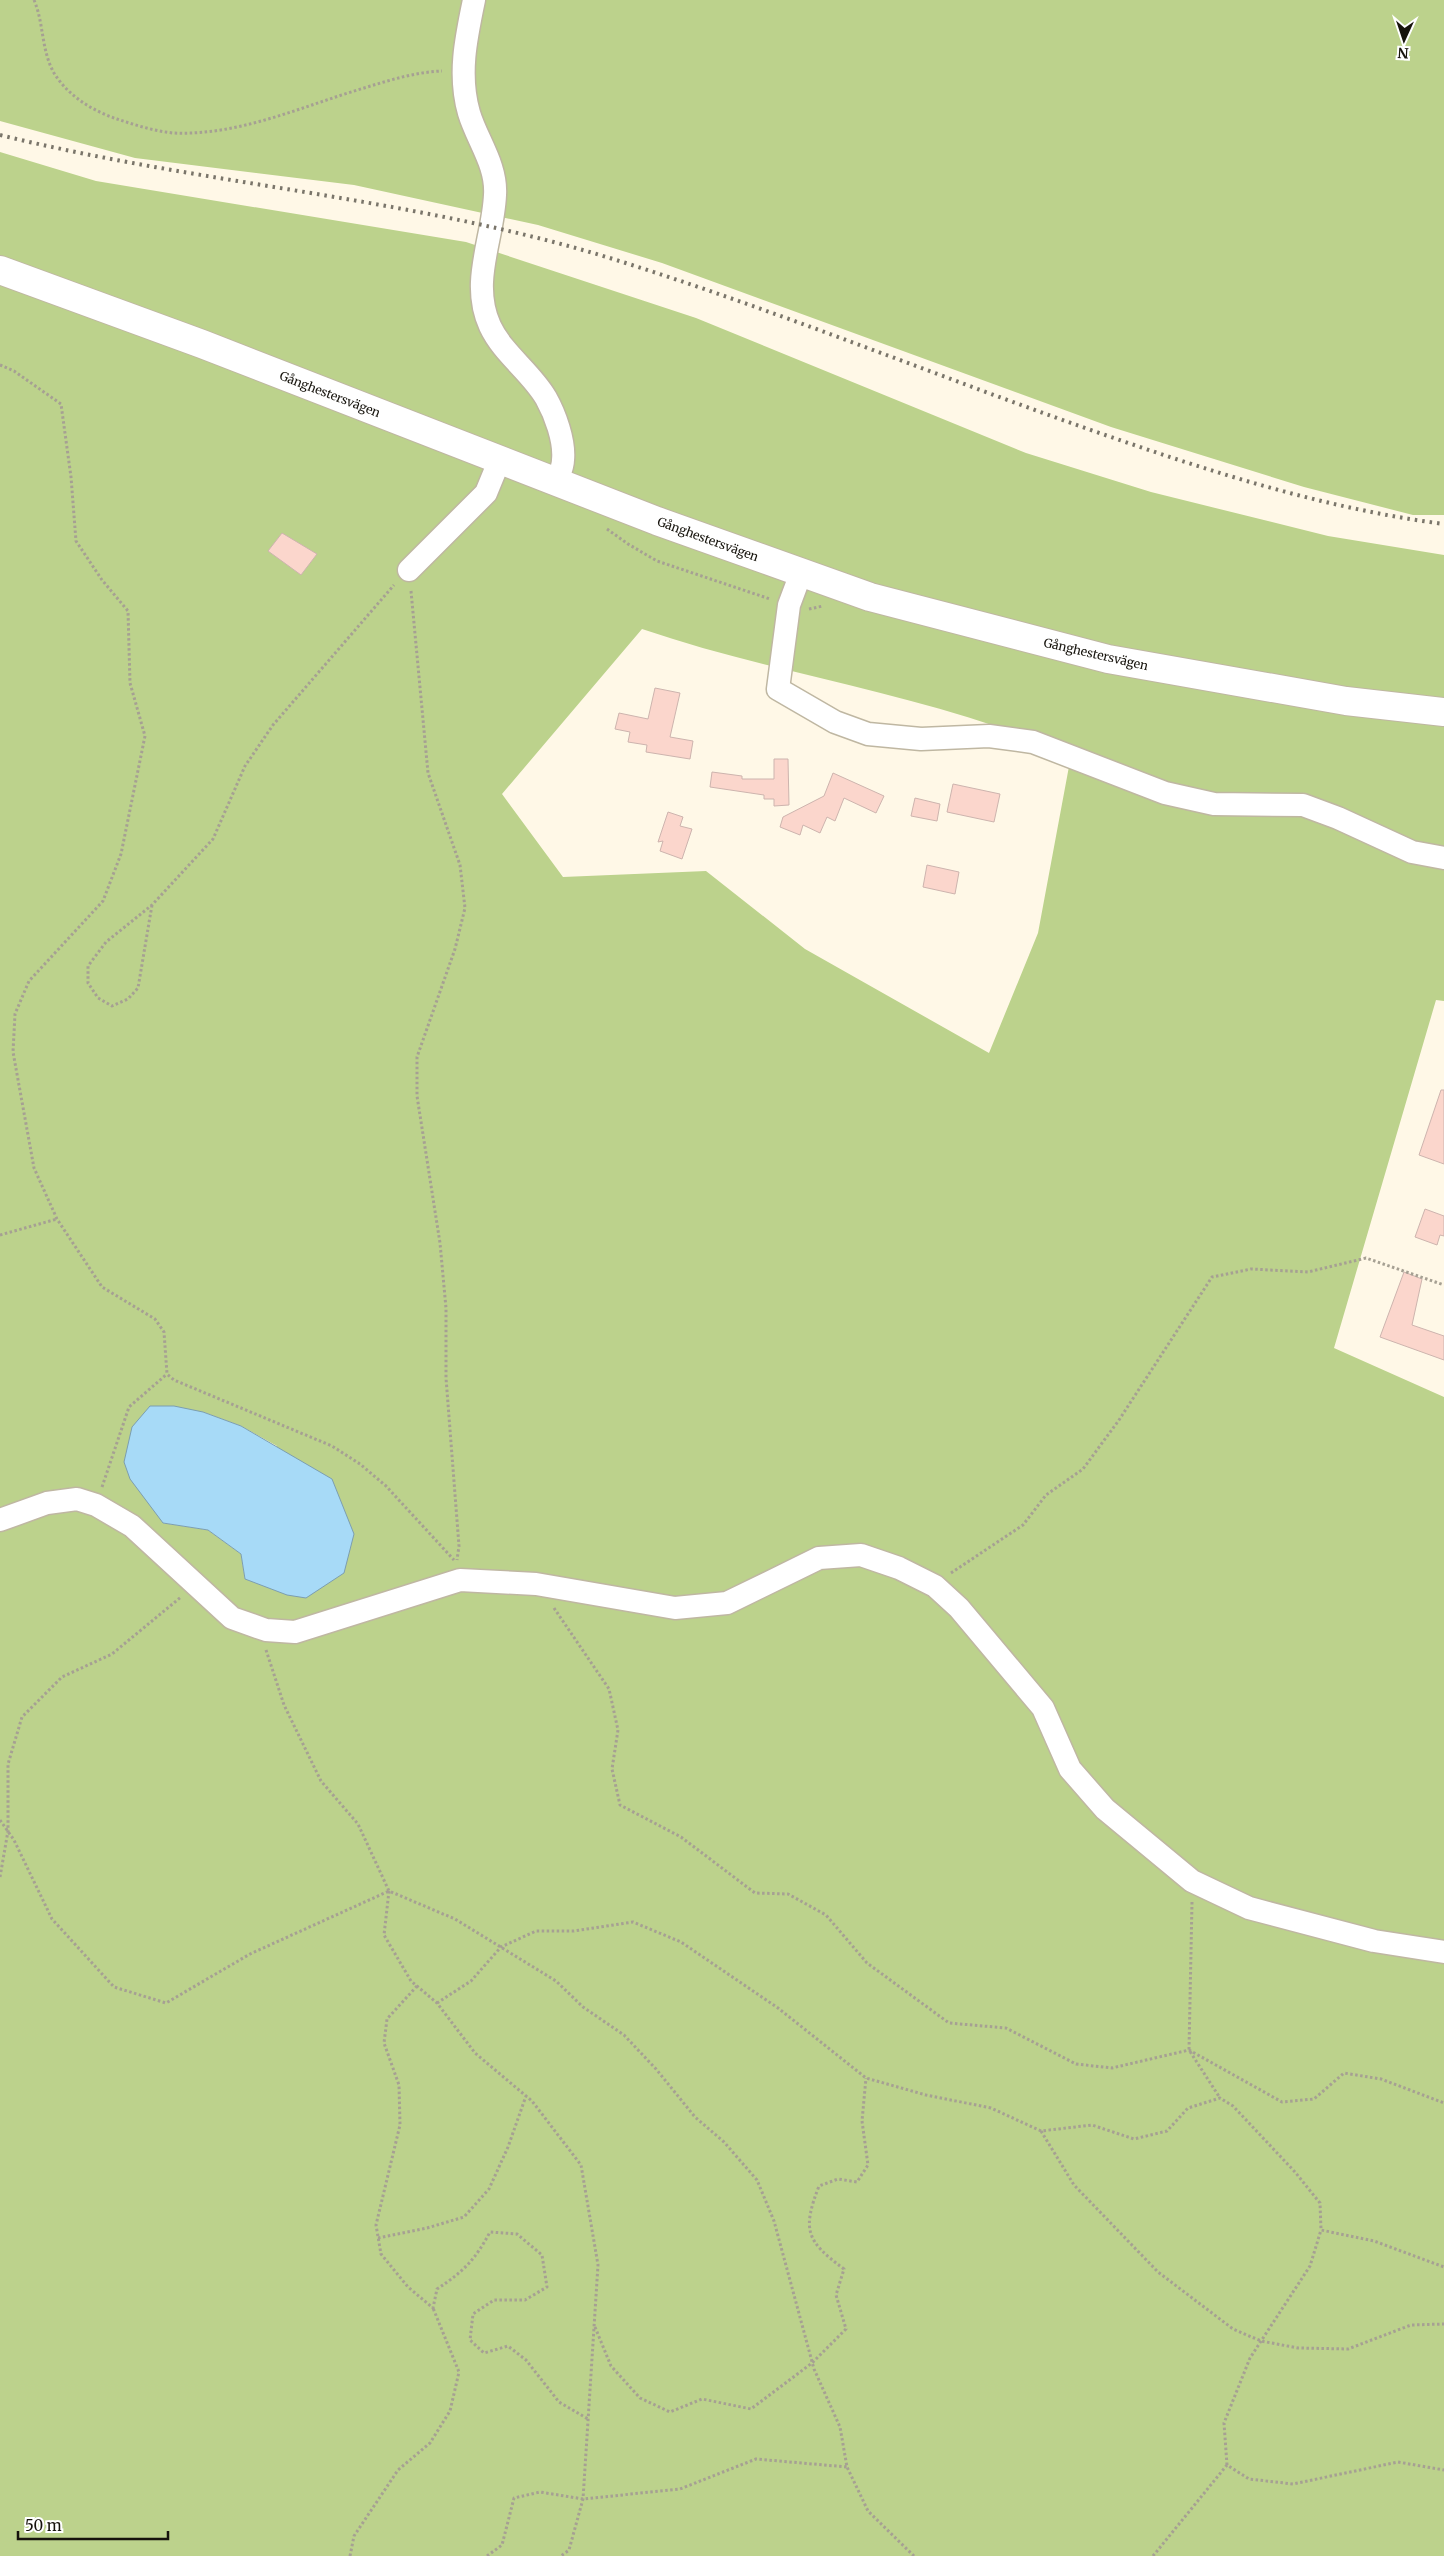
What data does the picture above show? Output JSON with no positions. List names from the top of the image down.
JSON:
{
  "streets": {
    "street": ["Gånghestersvägen"]
  },
  "scale_bar": "50 m",
  "north": "bottom"
}
